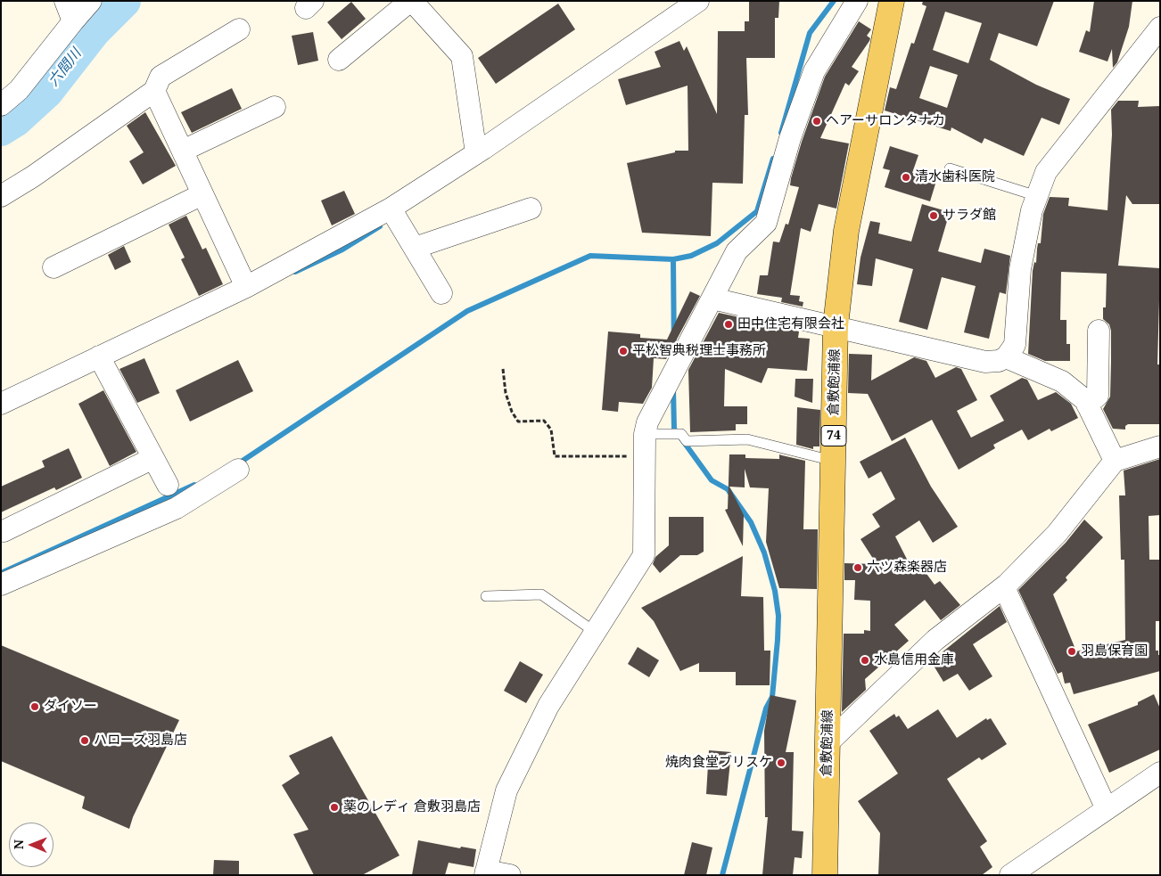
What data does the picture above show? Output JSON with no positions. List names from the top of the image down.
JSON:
{
  "streets": {
    "main road": ["倉敷飽浦線", "74"]
  },
  "water": ["六間川"],
  "places": [
    "ヘアーサロンタナカ",
    "清水歯科医院",
    "サラダ館",
    "田中住宅有限会社",
    "平松智典税理士事務所",
    "六ツ森楽器店",
    "羽島保育園",
    "水島信用金庫",
    "ダイソー",
    "ハローズ羽島店",
    "焼肉食堂ブリスケ",
    "薬のレディ 倉敷羽島店"
  ],
  "north": "left"
}
